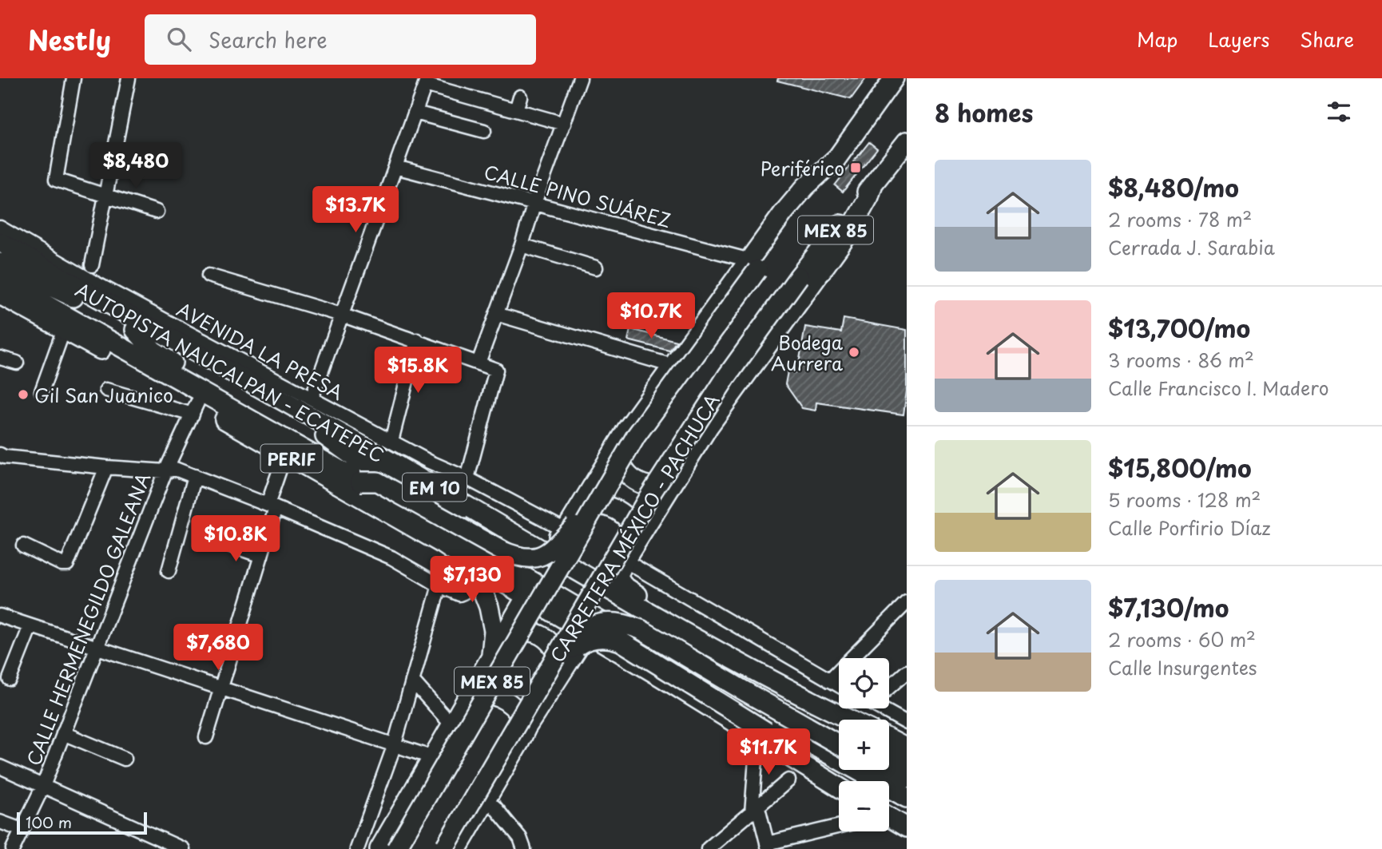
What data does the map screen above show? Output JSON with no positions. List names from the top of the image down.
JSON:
{
  "streets": {
    "highway": [
      "MEX 85",
      "AUTOPISTA NAUCALPAN - ECATEPEC",
      "PERIF",
      "EM 10",
      "CARRETERA MÉXICO - PACHUCA"
    ],
    "street": ["CALLE PINO SUÁREZ", "AVENIDA LA PRESA", "CALLE HERMENEGILDO GALEANA"]
  },
  "crossings": [
    ["PERIF", "CALLE HERMENEGILDO GALEANA"]
  ],
  "places": {
    "transit": ["Periférico"],
    "other": ["Bodega Aurrera", "Gil San Juanico"]
  },
  "scale_bar": "100 m",
  "page": {
    "header": "Nestly",
    "search": "Search here",
    "nav": ["Map", "Layers", "Share"],
    "heading": "8 homes",
    "price": [
      "$8,480",
      "$13.7K",
      "$10.7K",
      "$15.8K",
      "$10.8K",
      "$7,130",
      "$7,680",
      "$11.7K"
    ],
    "list": [
      {
        "name": "$8,480/mo",
        "note": "2 rooms · 78 m² · Cerrada J. Sarabia"
      },
      {
        "name": "$13,700/mo",
        "note": "3 rooms · 86 m² · Calle Francisco I. Madero"
      },
      {
        "name": "$15,800/mo",
        "note": "5 rooms · 128 m² · Calle Porfirio Díaz"
      },
      {
        "name": "$7,130/mo",
        "note": "2 rooms · 60 m² · Calle Insurgentes"
      }
    ],
    "map_buttons": ["+", "−"],
    "scale": "100 m"
  }
}
